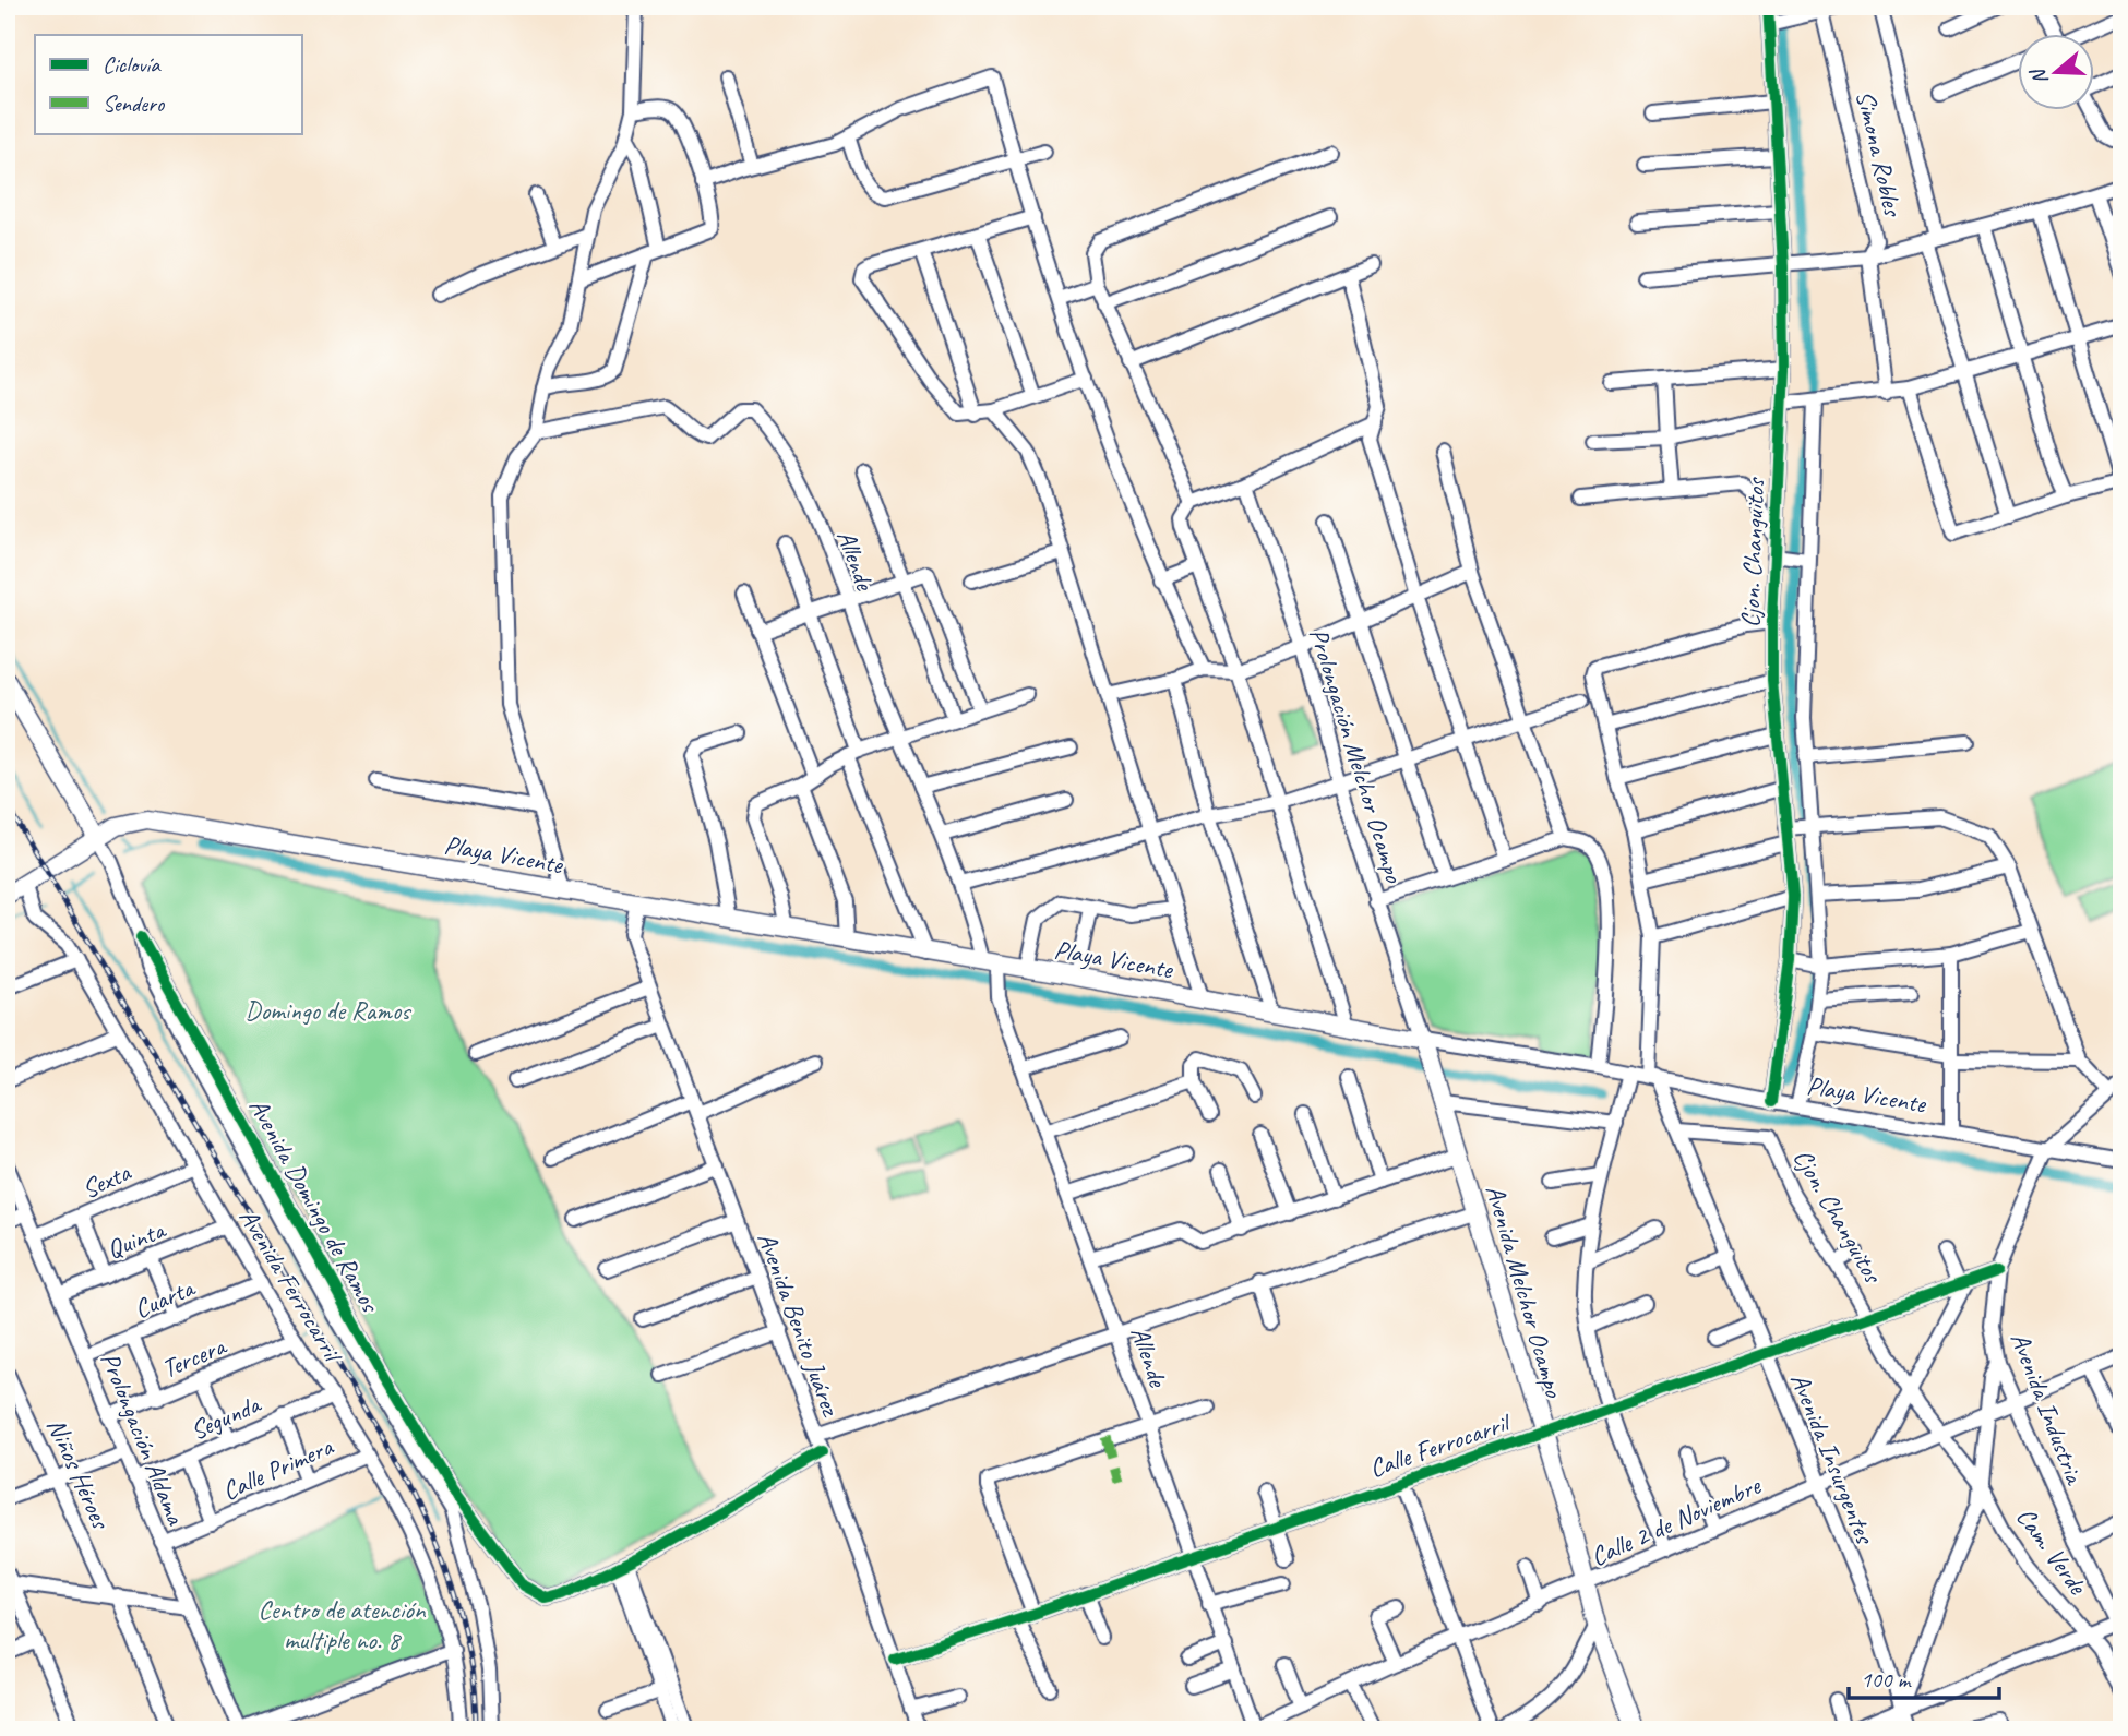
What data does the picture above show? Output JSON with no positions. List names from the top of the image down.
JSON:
{
  "streets": {
    "main road": ["Playa Vicente", "Avenida Melchor Ocampo"],
    "street": [
      "Simona Robles",
      "Cjon. Changuitos",
      "Allende",
      "Prolongación Melchor Ocampo",
      "Sexta",
      "Avenida Domingo de Ramos",
      "Quinta",
      "Avenida Ferrocarril",
      "Cuarta",
      "Avenida Benito Juárez",
      "Tercera",
      "Avenida Industria",
      "Segunda",
      "Prolongación Aldama",
      "Calle Ferrocarril",
      "Avenida Insurgentes",
      "Calle Primera",
      "Niños Héroes",
      "Calle 2 de Noviembre",
      "Cam. Verde"
    ]
  },
  "crossings": [
    ["Cjon. Changuitos", "Playa Vicente"],
    ["Cjon. Changuitos", "Calle Ferrocarril"],
    ["Cjon. Changuitos", "Avenida Insurgentes"],
    ["Cjon. Changuitos", "Calle 2 de Noviembre"],
    ["Cjon. Changuitos", "Cam. Verde"],
    ["Allende", "Playa Vicente"],
    ["Allende", "Calle Ferrocarril"],
    ["Allende", "Calle 2 de Noviembre"],
    ["Prolongación Melchor Ocampo", "Playa Vicente"],
    ["Prolongación Melchor Ocampo", "Avenida Melchor Ocampo"],
    ["Playa Vicente", "Avenida Domingo de Ramos"],
    ["Playa Vicente", "Avenida Melchor Ocampo"],
    ["Playa Vicente", "Avenida Benito Juárez"],
    ["Playa Vicente", "Avenida Industria"],
    ["Playa Vicente", "Avenida Insurgentes"],
    ["Sexta", "Avenida Ferrocarril"],
    ["Sexta", "Prolongación Aldama"],
    ["Quinta", "Avenida Ferrocarril"],
    ["Quinta", "Prolongación Aldama"],
    ["Avenida Ferrocarril", "Cuarta"],
    ["Avenida Ferrocarril", "Tercera"],
    ["Avenida Ferrocarril", "Segunda"],
    ["Avenida Ferrocarril", "Calle Primera"],
    ["Avenida Melchor Ocampo", "Calle Ferrocarril"],
    ["Avenida Melchor Ocampo", "Calle 2 de Noviembre"],
    ["Cuarta", "Prolongación Aldama"],
    ["Avenida Benito Juárez", "Calle Ferrocarril"],
    ["Tercera", "Prolongación Aldama"],
    ["Avenida Industria", "Calle Ferrocarril"],
    ["Avenida Industria", "Calle 2 de Noviembre"],
    ["Segunda", "Prolongación Aldama"],
    ["Prolongación Aldama", "Calle Primera"],
    ["Calle Ferrocarril", "Avenida Insurgentes"],
    ["Avenida Insurgentes", "Calle 2 de Noviembre"],
    ["Calle 2 de Noviembre", "Cam. Verde"]
  ],
  "parks": ["Domingo de Ramos", "Centro de atención multiple no. 8"],
  "legend": ["Ciclovía", "Sendero"],
  "scale_bar": "100 m",
  "north": "left"
}
